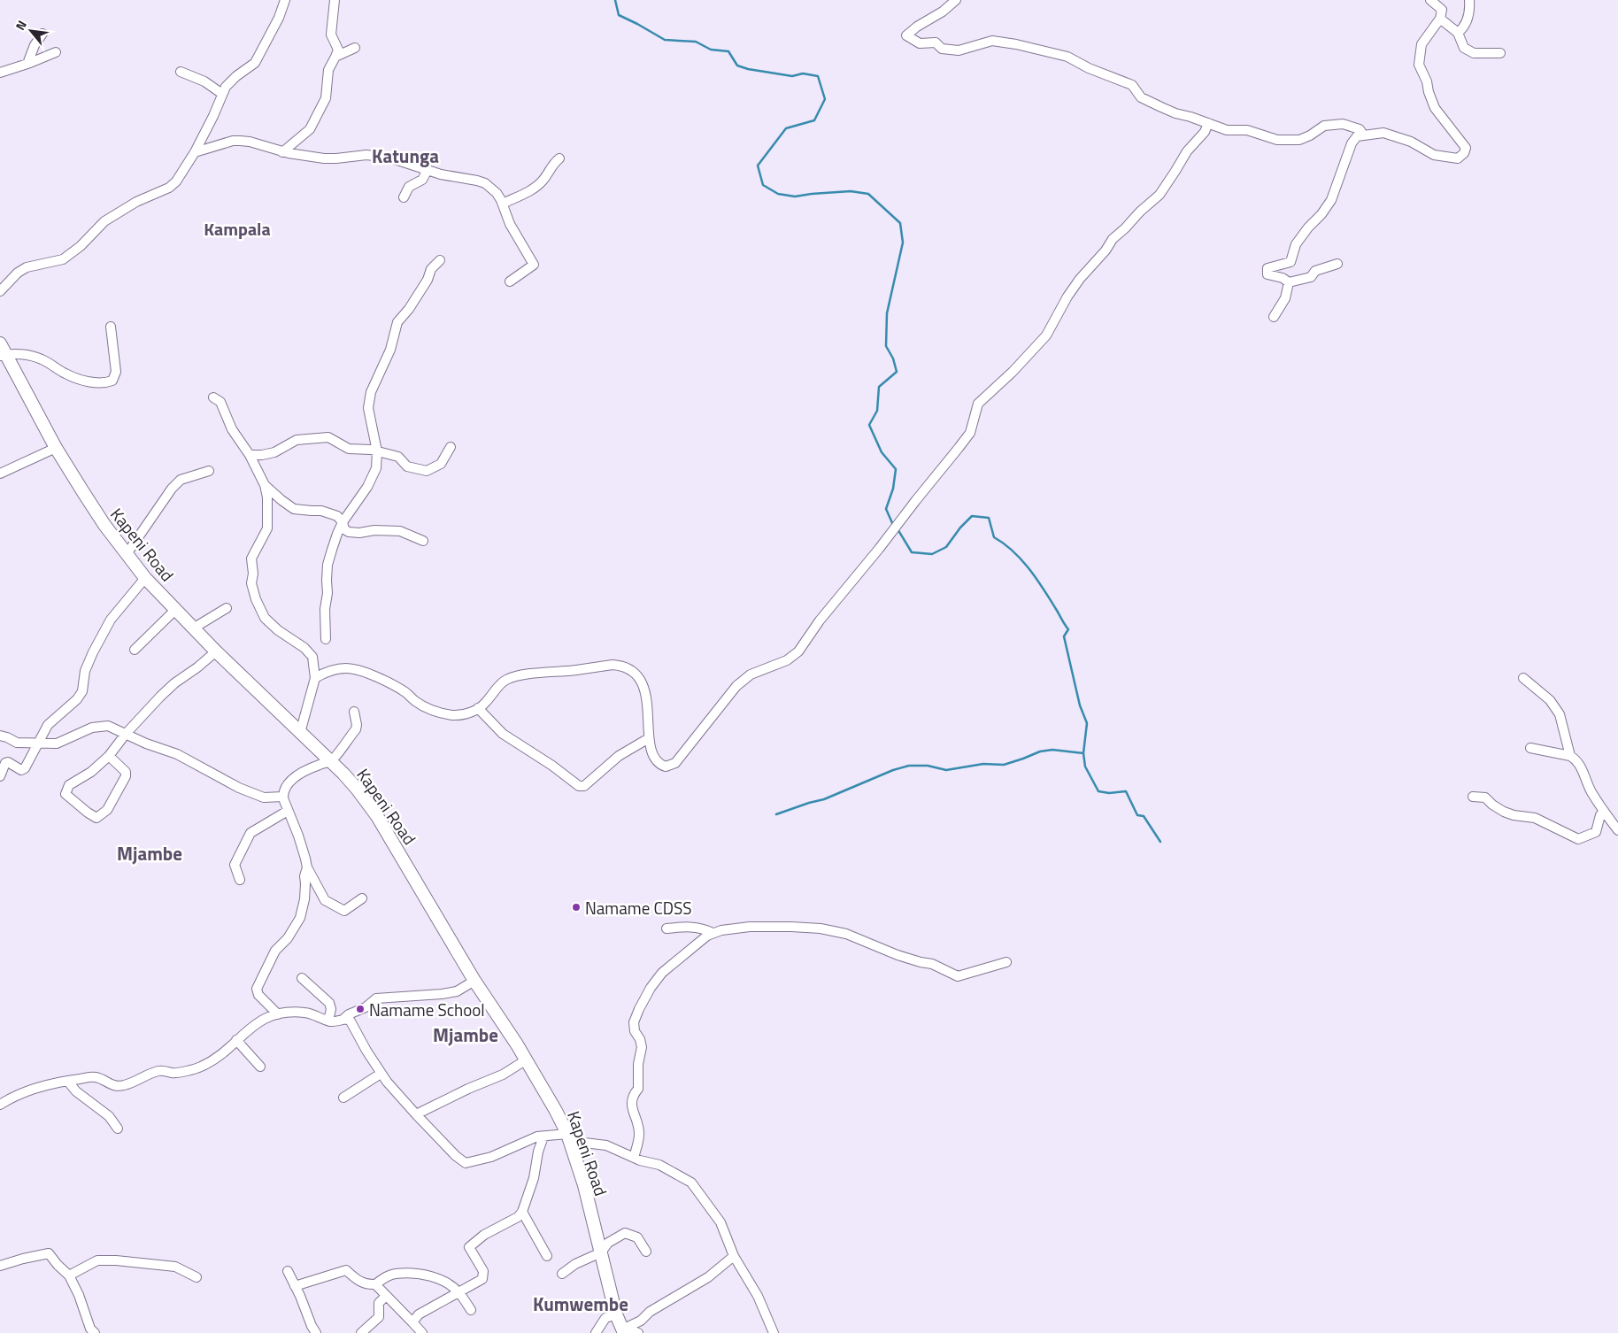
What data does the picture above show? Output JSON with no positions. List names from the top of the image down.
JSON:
{
  "streets": {
    "main road": ["Kapeni Road"]
  },
  "districts": [
    "Katunga",
    "Kampala",
    "Mjambe",
    "Mjambe",
    "Kumwembe"
  ],
  "places": ["Namame CDSS", "Namame School"],
  "north": "top left"
}
